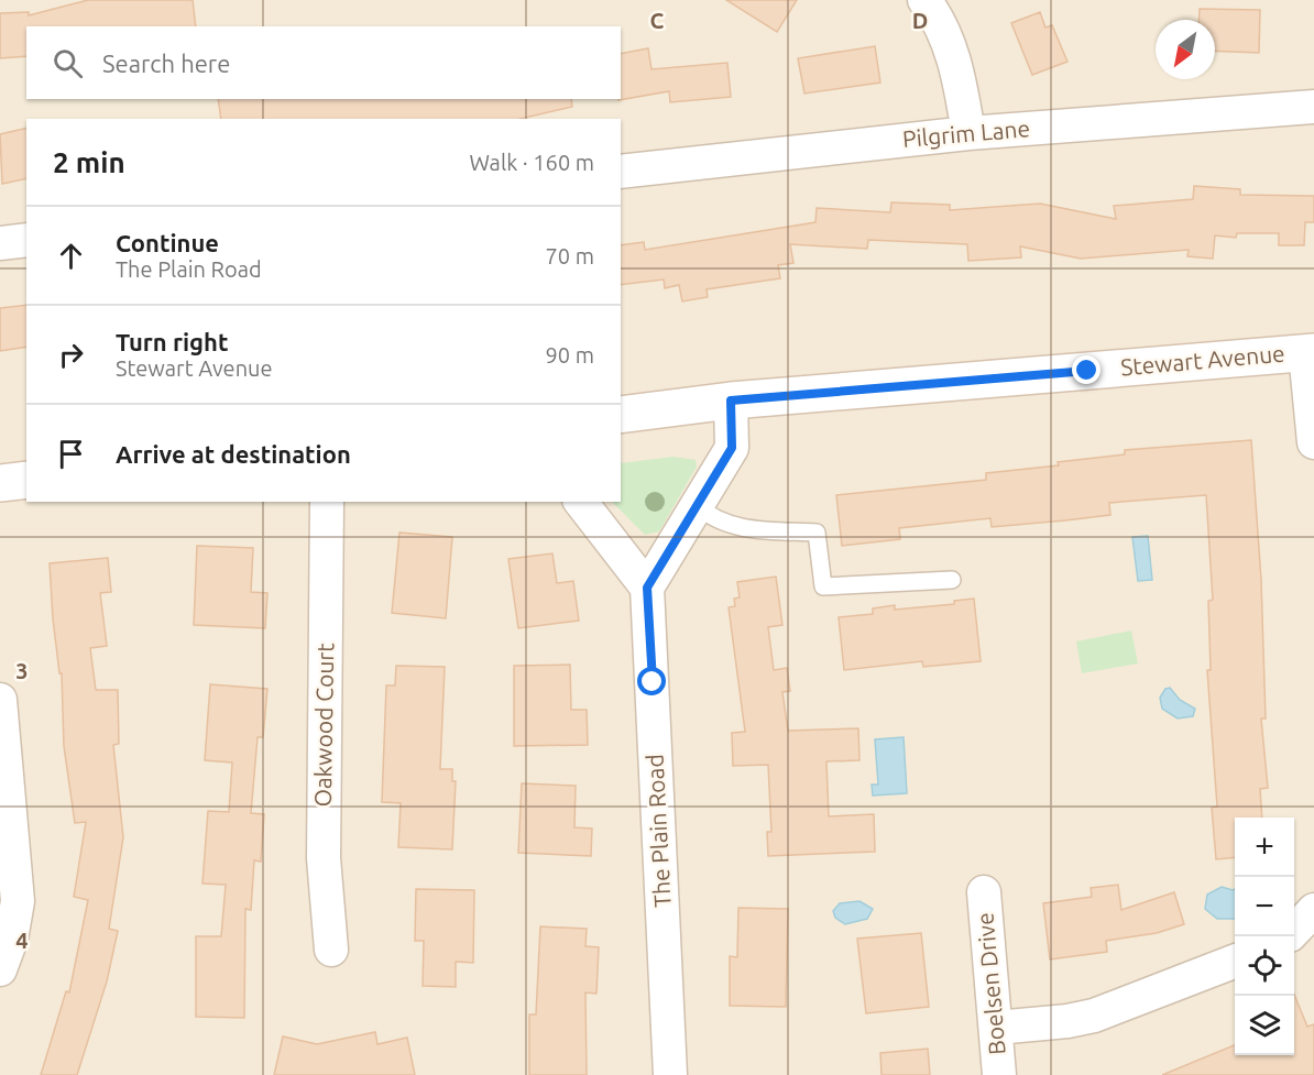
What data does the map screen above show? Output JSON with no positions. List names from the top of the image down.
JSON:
{
  "streets": {
    "street": [
      "Pilgrim Lane",
      "Stewart Avenue",
      "Oakwood Court",
      "The Plain Road",
      "Boelsen Drive"
    ]
  },
  "north": "bottom left",
  "page": {
    "search": "Search here",
    "heading": ["2 min", "Walk · 160 m"],
    "list": [
      ["Continue", "The Plain Road", "70 m"],
      ["Turn right", "Stewart Avenue", "90 m"],
      "Arrive at destination"
    ],
    "map_buttons": ["+", "−"]
  },
  "grid": {
    "columns": ["C", "D"],
    "rows": ["3", "4"]
  }
}
